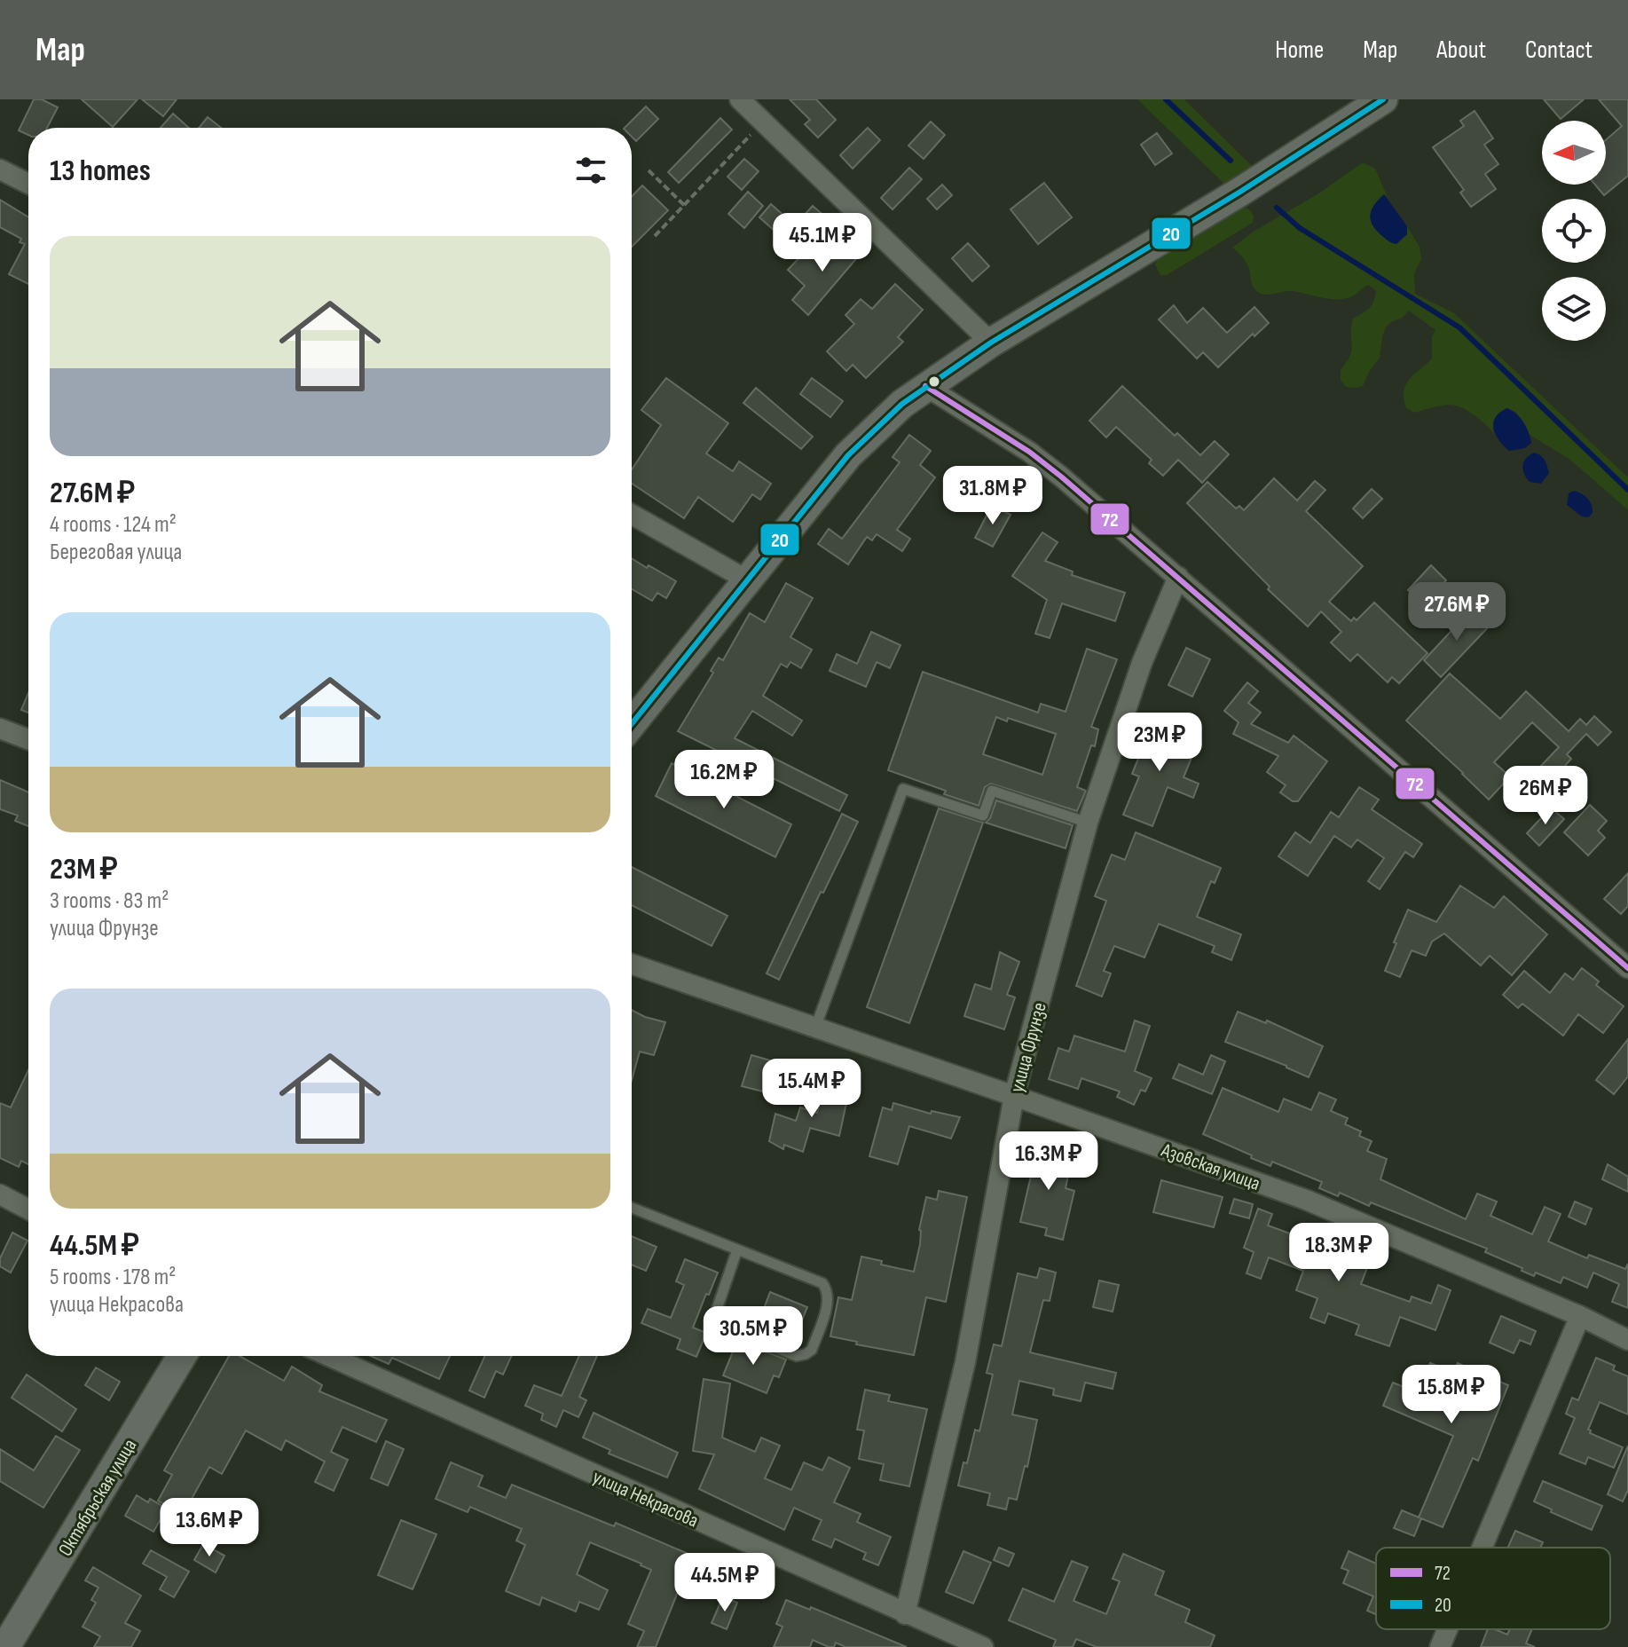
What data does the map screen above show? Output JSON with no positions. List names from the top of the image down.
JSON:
{
  "streets": {
    "street": [
      "улица Фрунзе",
      "Азовская улица",
      "Октябрьская улица",
      "улица Некрасова"
    ]
  },
  "crossings": [
    ["улица Фрунзе", "Азовская улица"],
    ["улица Фрунзе", "улица Некрасова"]
  ],
  "lines": ["transit line 20", "transit line 72"],
  "legend": ["72", "20"],
  "north": "left",
  "page": {
    "header": "Map",
    "nav": [
      "Home",
      "Map",
      "About",
      "Contact"
    ],
    "heading": "13 homes",
    "price": [
      "45.1M ₽",
      "31.8M ₽",
      "27.6M ₽",
      "23M ₽",
      "16.2M ₽",
      "26M ₽",
      "15.4M ₽",
      "16.3M ₽",
      "18.3M ₽",
      "30.5M ₽",
      "15.8M ₽",
      "13.6M ₽",
      "44.5M ₽"
    ],
    "list": [
      {
        "name": "27.6M ₽",
        "note": "4 rooms · 124 m² · Береговая улица"
      },
      {
        "name": "23M ₽",
        "note": "3 rooms · 83 m² · улица Фрунзе"
      },
      {
        "name": "44.5M ₽",
        "note": "5 rooms · 178 m² · улица Некрасова"
      }
    ]
  }
}
